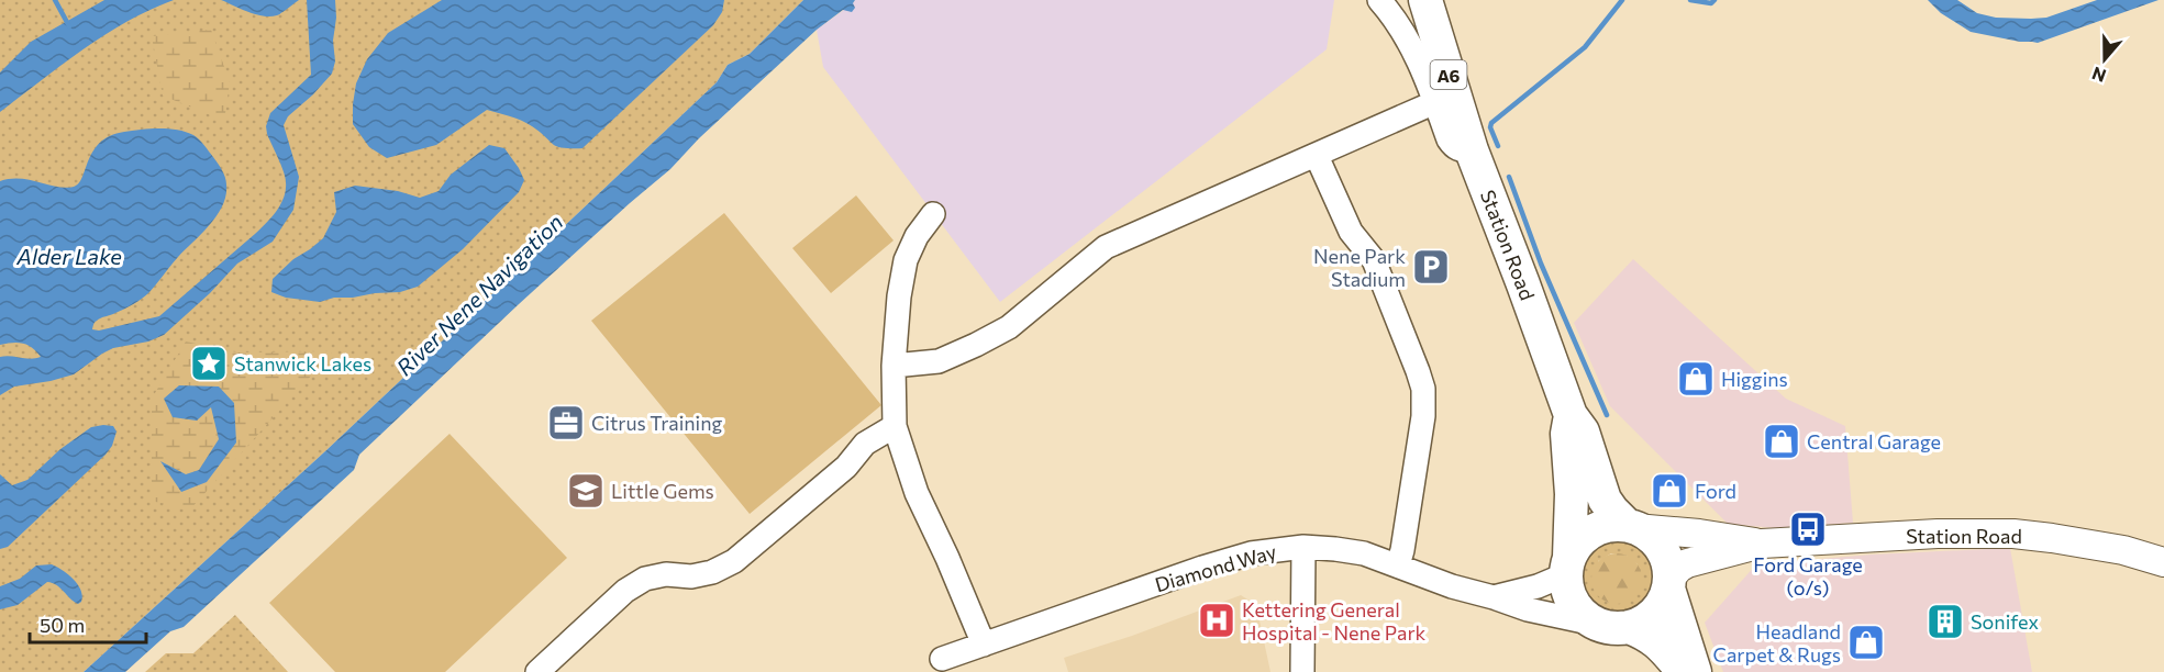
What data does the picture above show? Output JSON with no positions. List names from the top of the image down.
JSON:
{
  "streets": {
    "highway": ["A6", "Station Road"],
    "street": ["Diamond Way"]
  },
  "crossings": [
    ["Station Road", "Diamond Way"]
  ],
  "water": ["Alder Lake", "River Nene Navigation"],
  "places": {
    "parking": ["Nene Park Stadium"],
    "place": ["Stanwick Lakes"],
    "shop": [
      "Higgins",
      "Central Garage",
      "Ford",
      "Headland Carpet & Rugs"
    ],
    "office": ["Citrus Training"],
    "school or university": ["Little Gems"],
    "bus stop": ["Ford Garage (o/s)"],
    "hospital": ["Kettering General Hospital - Nene Park"],
    "building": ["Sonifex"]
  },
  "scale_bar": "50 m",
  "north": "bottom"
}
